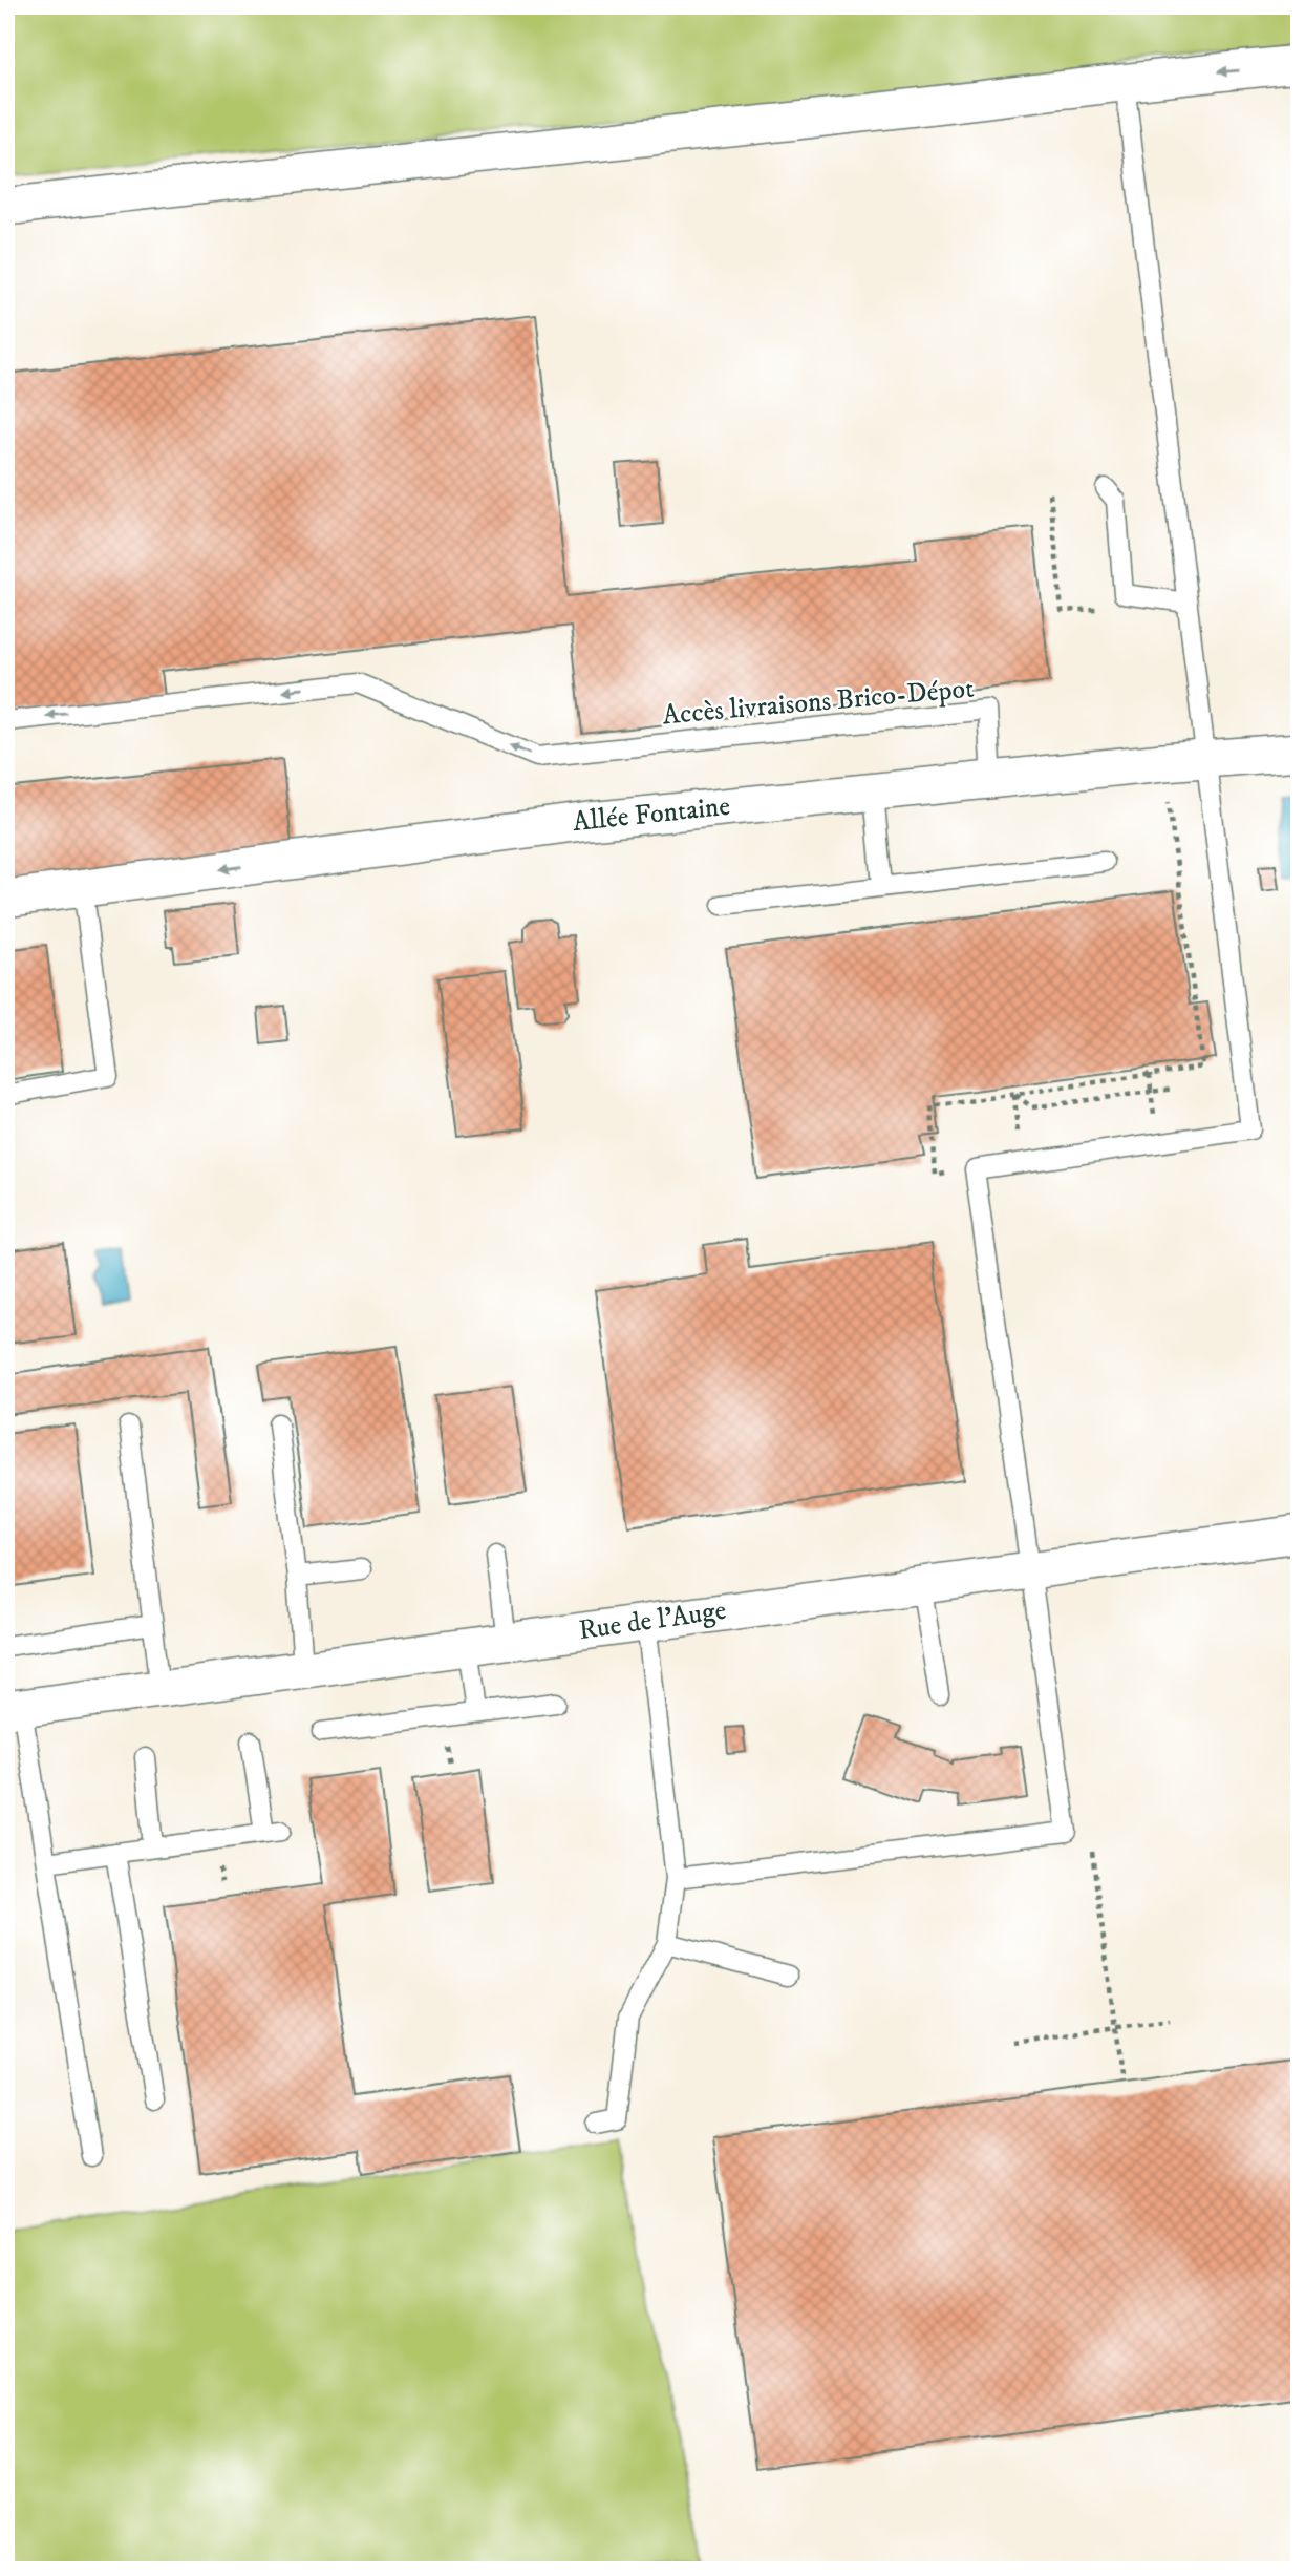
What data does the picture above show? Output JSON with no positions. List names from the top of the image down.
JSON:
{
  "streets": {
    "street": ["Allée Fontaine", "Rue de l'Auge"],
    "lane": ["Accès livraisons Brico-Dépot"]
  },
  "crossings": [
    ["Accès livraisons Brico-Dépot", "Allée Fontaine"]
  ],
  "one_way": ["Accès livraisons Brico-Dépot", "Allée Fontaine"]
}
